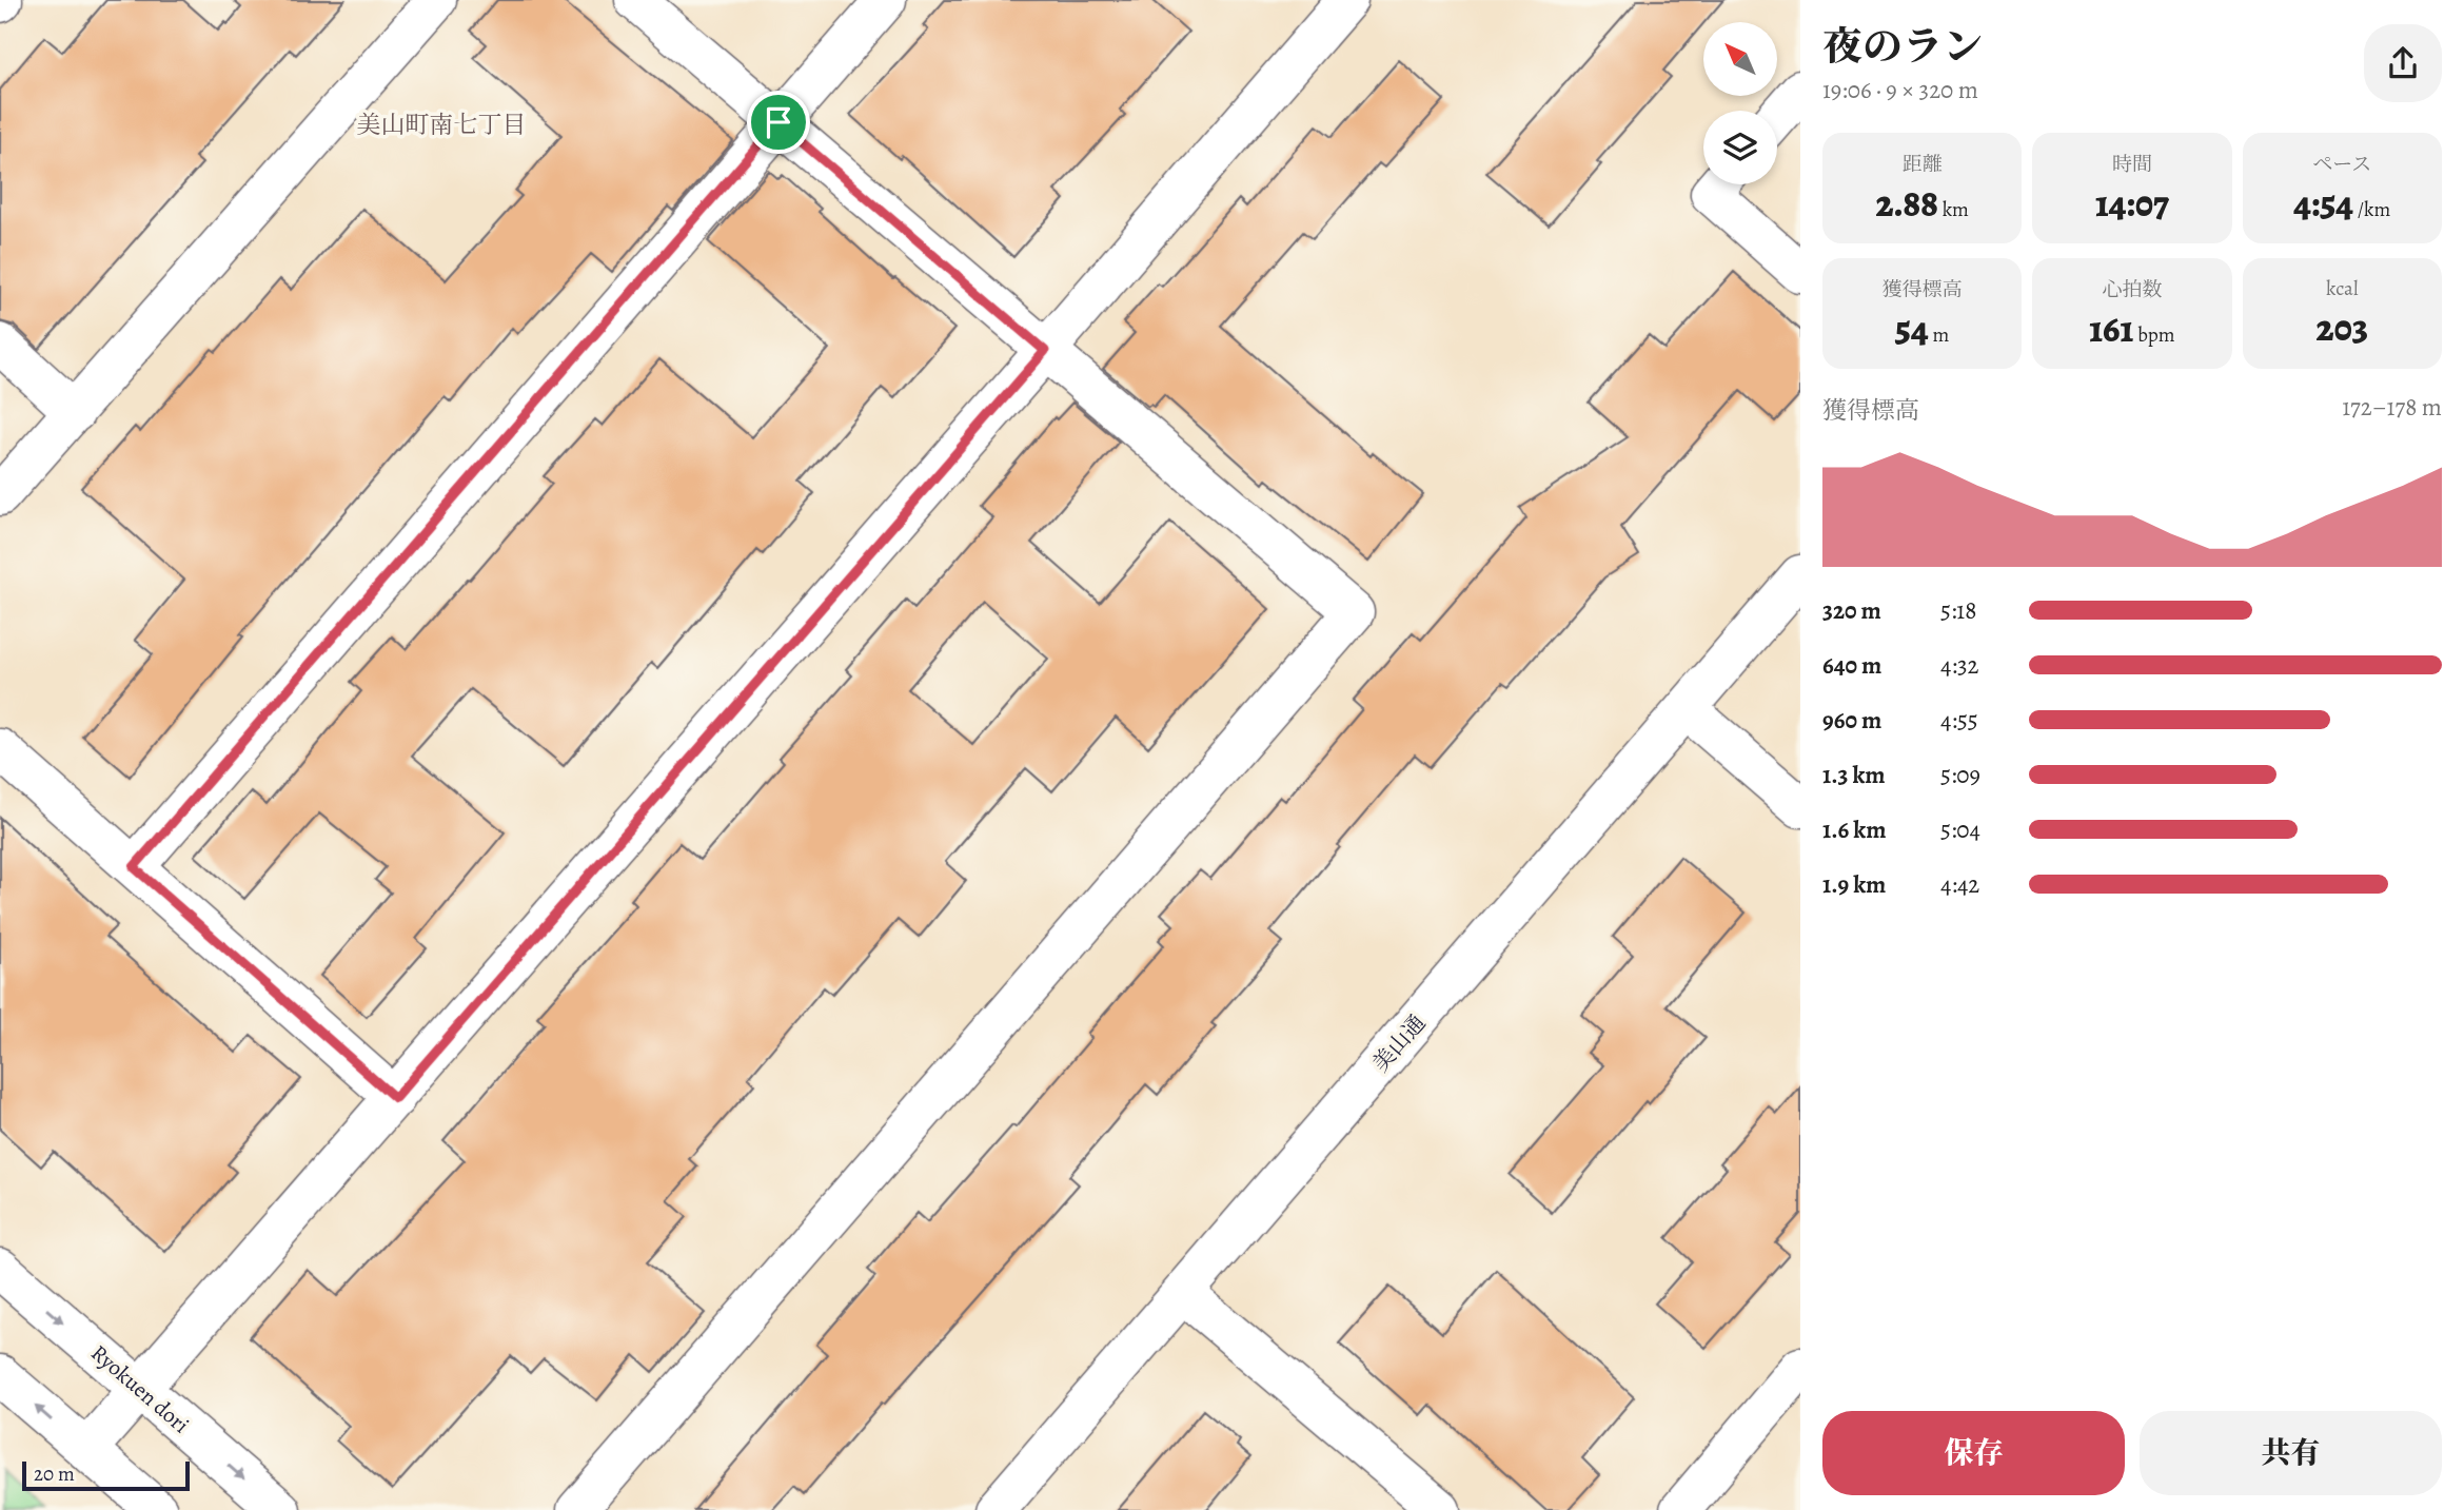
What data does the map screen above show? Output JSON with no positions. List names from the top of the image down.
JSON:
{
  "streets": {
    "street": ["美山通", "Ryokuen dori"]
  },
  "districts": ["美山町南七丁目"],
  "scale_bar": "20 m",
  "north": "top left",
  "page": {
    "heading": ["夜のラン", "19:06 · 9 × 320 m"],
    "stats": [
      ["距離", "2.88 km"],
      ["時間", "14:07"],
      ["ペース", "4:54 /km"],
      ["獲得標高", "54 m"],
      ["心拍数", "161 bpm"],
      ["kcal", "203"]
    ],
    "chart": ["獲得標高", "172–178 m"],
    "list": [
      {
        "name": "320 m",
        "note": "5:18"
      },
      {
        "name": "640 m",
        "note": "4:32"
      },
      {
        "name": "960 m",
        "note": "4:55"
      },
      {
        "name": "1.3 km",
        "note": "5:09"
      },
      {
        "name": "1.6 km",
        "note": "5:04"
      },
      {
        "name": "1.9 km",
        "note": "4:42"
      }
    ],
    "buttons": ["保存", "共有"],
    "scale": "20 m"
  }
}
